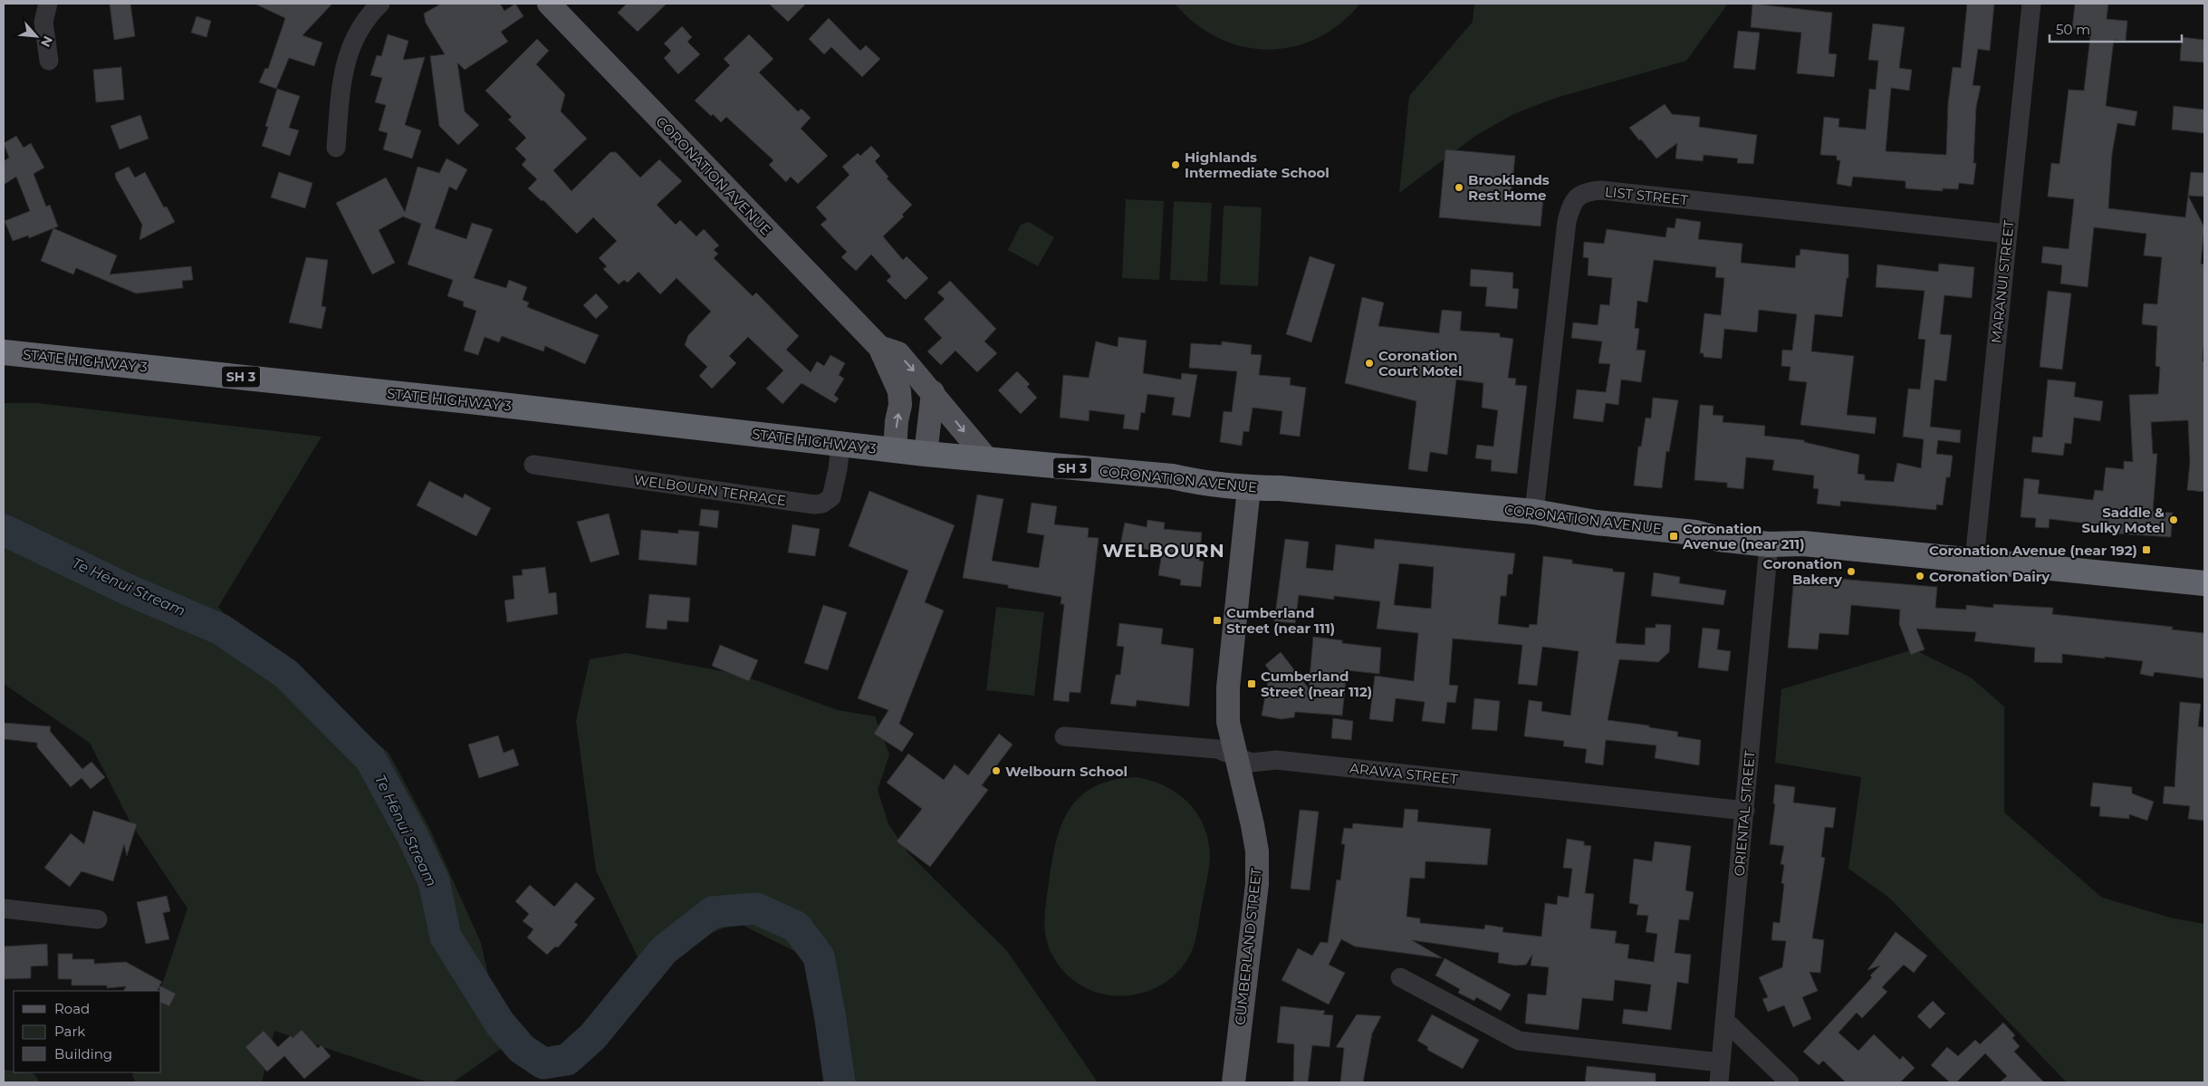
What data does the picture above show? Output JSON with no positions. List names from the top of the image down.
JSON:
{
  "streets": {
    "highway": ["CORONATION AVENUE", "STATE HIGHWAY 3", "SH 3"],
    "main road": ["CUMBERLAND STREET"],
    "street": [
      "LIST STREET",
      "MARANUI STREET",
      "WELBOURN TERRACE",
      "ARAWA STREET",
      "ORIENTAL STREET"
    ]
  },
  "crossings": [
    ["CORONATION AVENUE", "LIST STREET"],
    ["CORONATION AVENUE", "MARANUI STREET"],
    ["CORONATION AVENUE", "STATE HIGHWAY 3"],
    ["CORONATION AVENUE", "ORIENTAL STREET"],
    ["CORONATION AVENUE", "CUMBERLAND STREET"],
    ["LIST STREET", "MARANUI STREET"],
    ["STATE HIGHWAY 3", "WELBOURN TERRACE"],
    ["ARAWA STREET", "ORIENTAL STREET"],
    ["ARAWA STREET", "CUMBERLAND STREET"]
  ],
  "districts": ["WELBOURN"],
  "water": ["Te Hēnui Stream"],
  "places": {
    "other": [
      "Highlands Intermediate School",
      "Brooklands Rest Home",
      "Coronation Court Motel",
      "Saddle & Sulky Motel",
      "Coronation Bakery",
      "Coronation Dairy",
      "Welbourn School"
    ],
    "transit": [
      "Coronation Avenue (near 211)",
      "Coronation Avenue (near 192)",
      "Cumberland Street (near 111)",
      "Cumberland Street (near 112)"
    ]
  },
  "legend": ["Road", "Park", "Building"],
  "scale_bar": "50 m",
  "north": "bottom right"
}
